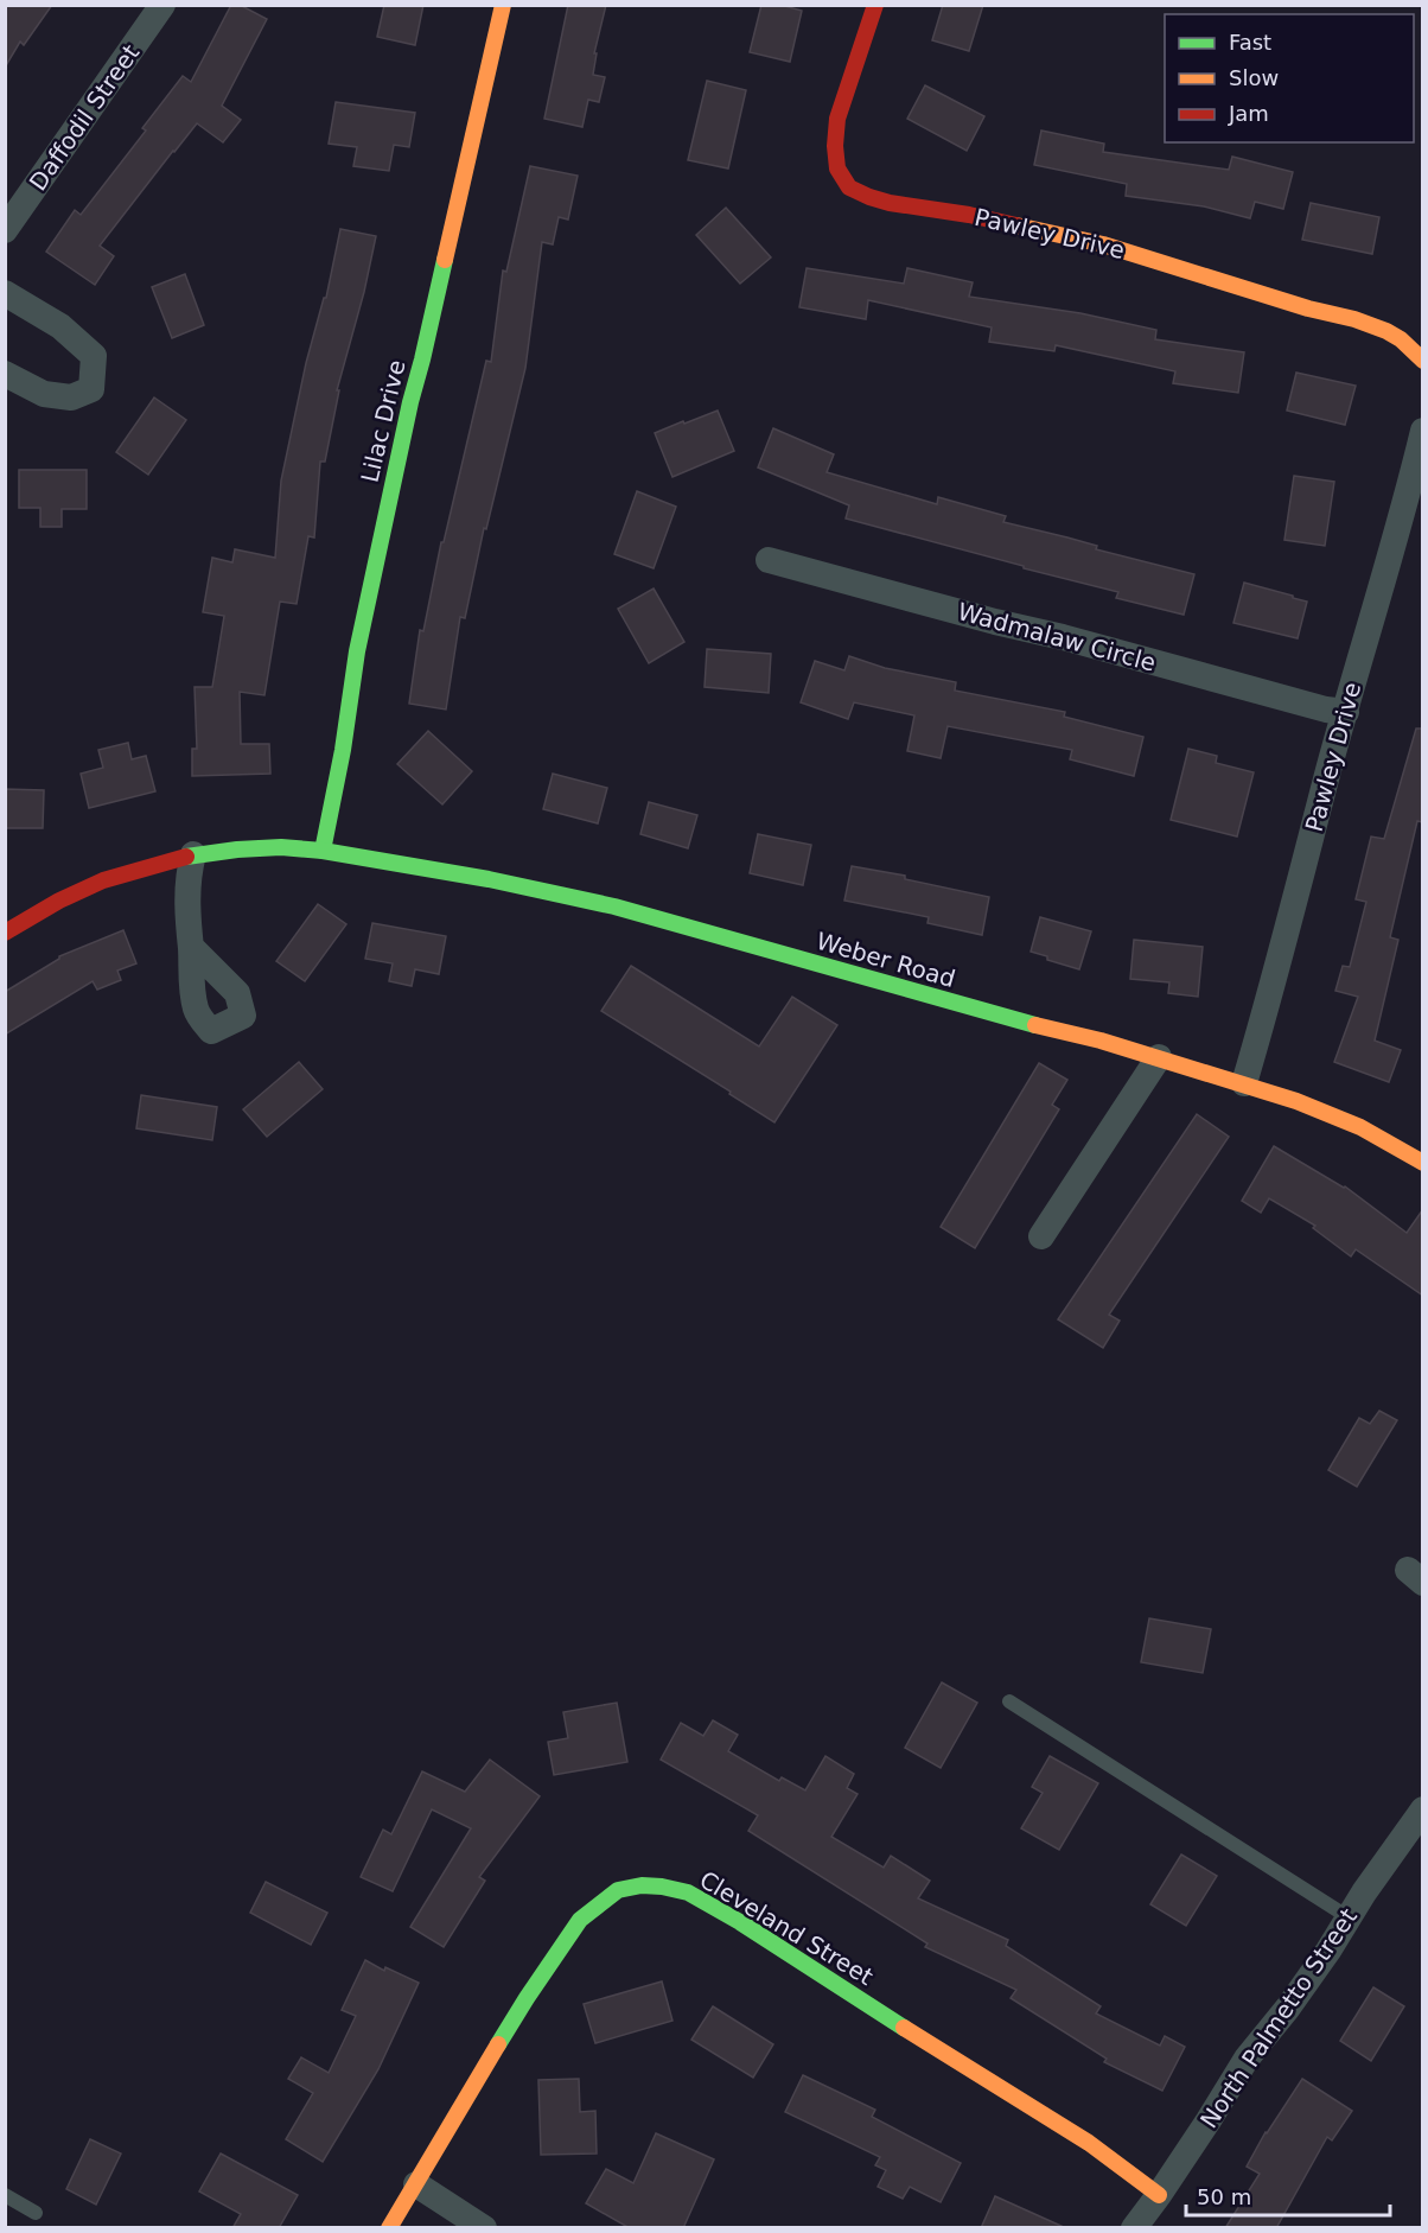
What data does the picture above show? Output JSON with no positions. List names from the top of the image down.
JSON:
{
  "streets": {
    "street": [
      "Daffodil Street",
      "Pawley Drive",
      "Lilac Drive",
      "Wadmalaw Circle",
      "Weber Road",
      "Cleveland Street",
      "North Palmetto Street"
    ]
  },
  "crossings": [
    ["Pawley Drive", "Wadmalaw Circle"],
    ["Pawley Drive", "Weber Road"],
    ["Lilac Drive", "Weber Road"],
    ["Cleveland Street", "North Palmetto Street"]
  ],
  "legend": ["Fast", "Slow", "Jam"],
  "scale_bar": "50 m"
}
